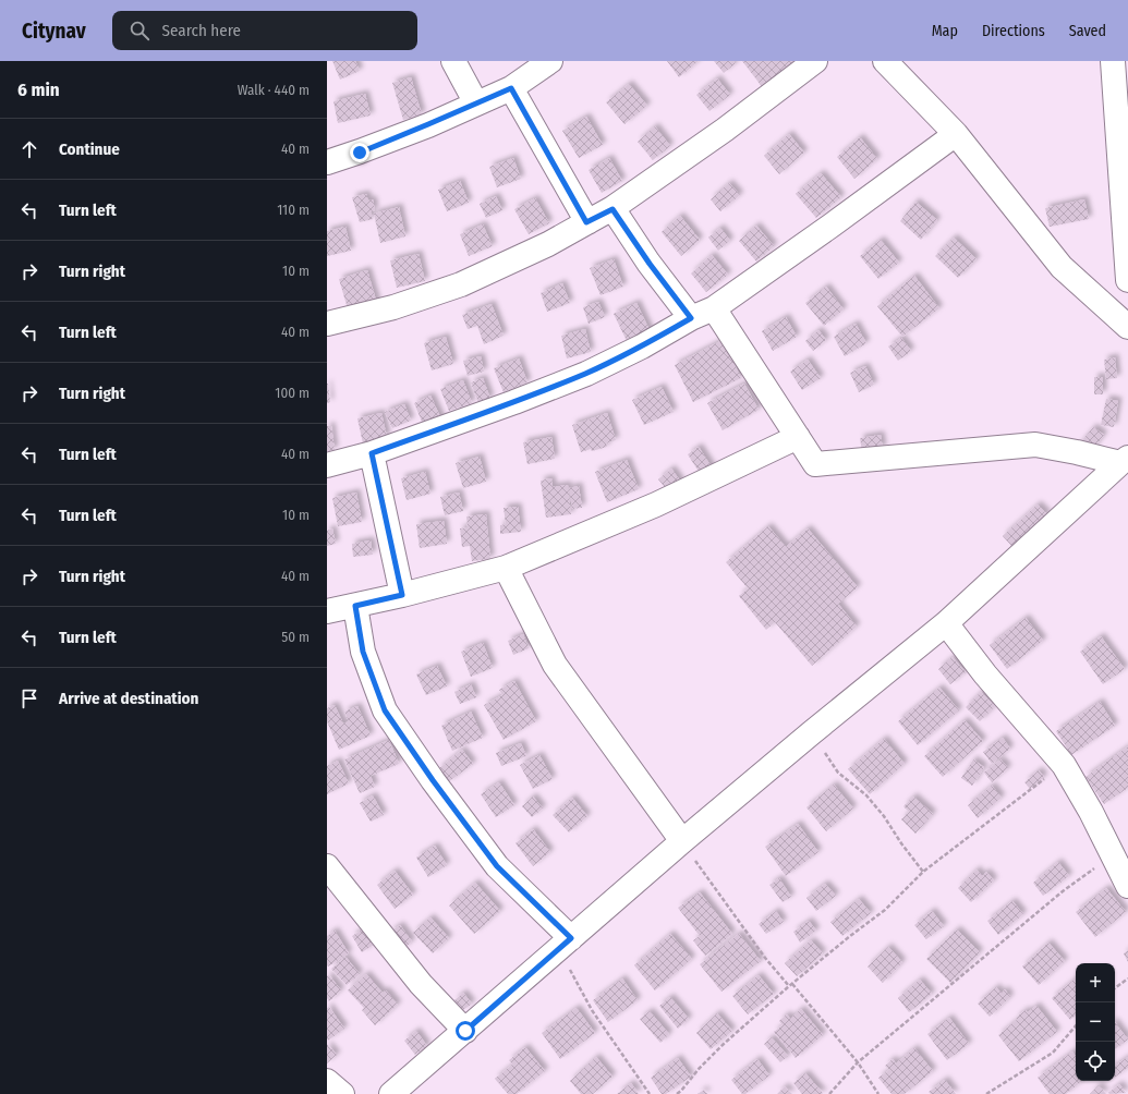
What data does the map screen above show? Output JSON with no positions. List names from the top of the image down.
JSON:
{
  "page": {
    "header": "Citynav",
    "search": "Search here",
    "nav": ["Map", "Directions", "Saved"],
    "heading": ["6 min", "Walk · 440 m"],
    "list": [
      ["Continue", "40 m"],
      ["Turn left", "110 m"],
      ["Turn right", "10 m"],
      ["Turn left", "40 m"],
      ["Turn right", "100 m"],
      ["Turn left", "40 m"],
      ["Turn left", "10 m"],
      ["Turn right", "40 m"],
      ["Turn left", "50 m"],
      "Arrive at destination"
    ],
    "map_buttons": ["+", "−"]
  }
}
